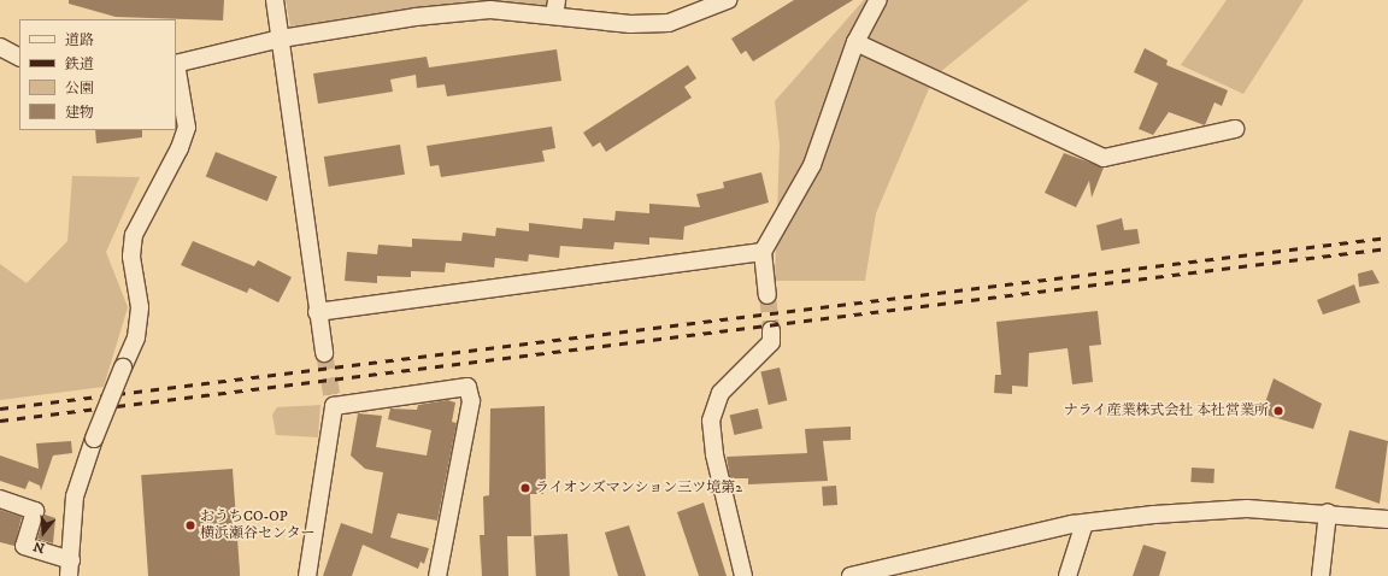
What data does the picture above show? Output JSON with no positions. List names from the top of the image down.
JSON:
{
  "places": ["ナライ産業株式会社 本社営業所", "ライオンズマンション三ツ境第2", "おうちCO-OP 横浜瀬谷センター"],
  "legend": [
    "道路",
    "鉄道",
    "公園",
    "建物"
  ],
  "north": "bottom"
}
